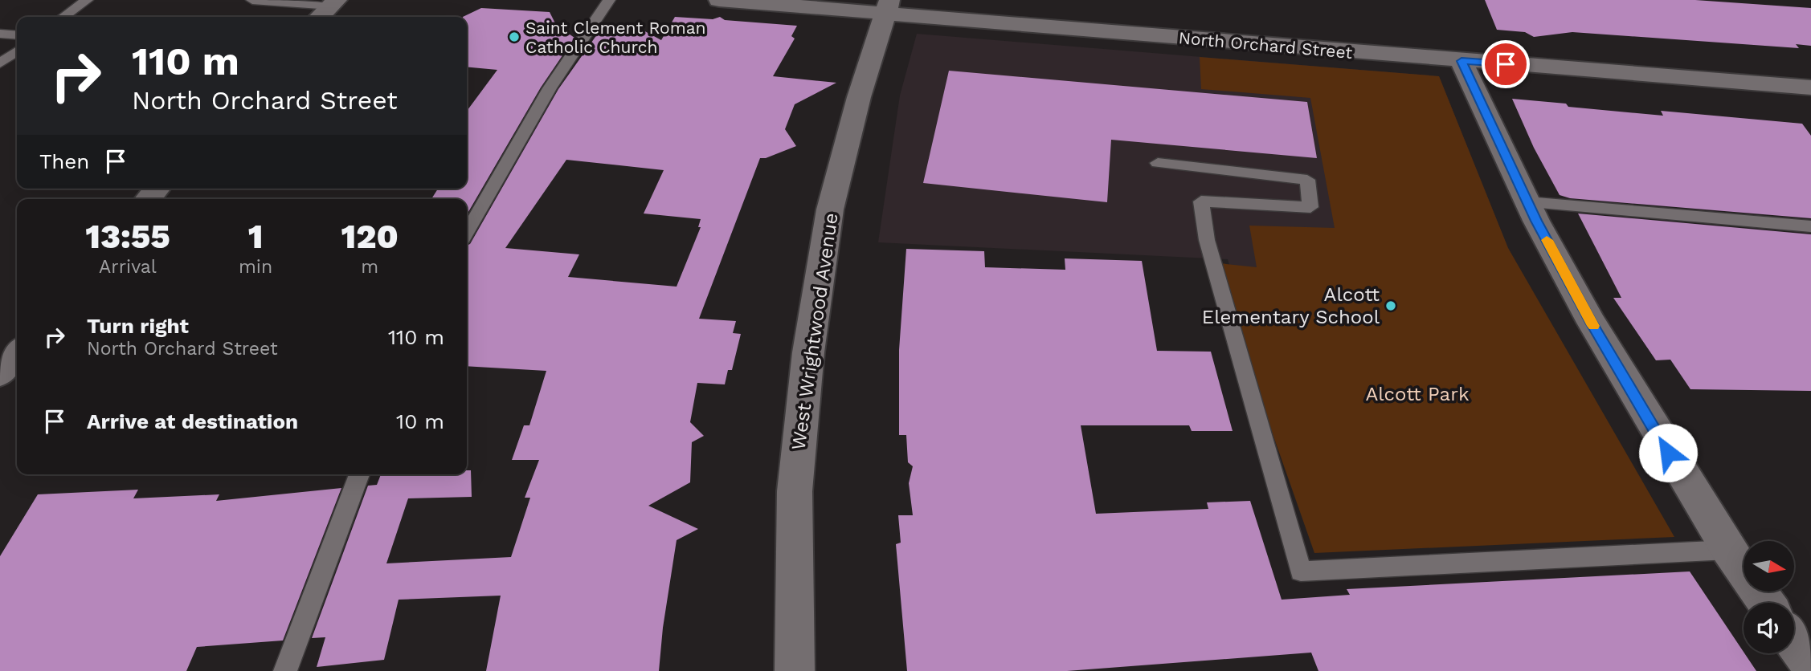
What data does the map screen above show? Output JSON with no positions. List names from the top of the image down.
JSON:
{
  "streets": {
    "street": ["North Orchard Street", "West Wrightwood Avenue"]
  },
  "crossings": [
    ["North Orchard Street", "West Wrightwood Avenue"]
  ],
  "parks": ["Alcott Park"],
  "places": ["Saint Clement Roman Catholic Church", "Alcott Elementary School"],
  "north": "right",
  "page": {
    "turn": ["110 m", "North Orchard Street"],
    "then": "Then",
    "eta": [
      "13:55",
      "Arrival",
      "1",
      "min",
      "120",
      "m"
    ],
    "list": [
      {
        "name": "Turn right",
        "note": "North Orchard Street",
        "value": "110 m"
      },
      {
        "name": "Arrive at destination",
        "value": "10 m"
      }
    ]
  }
}
